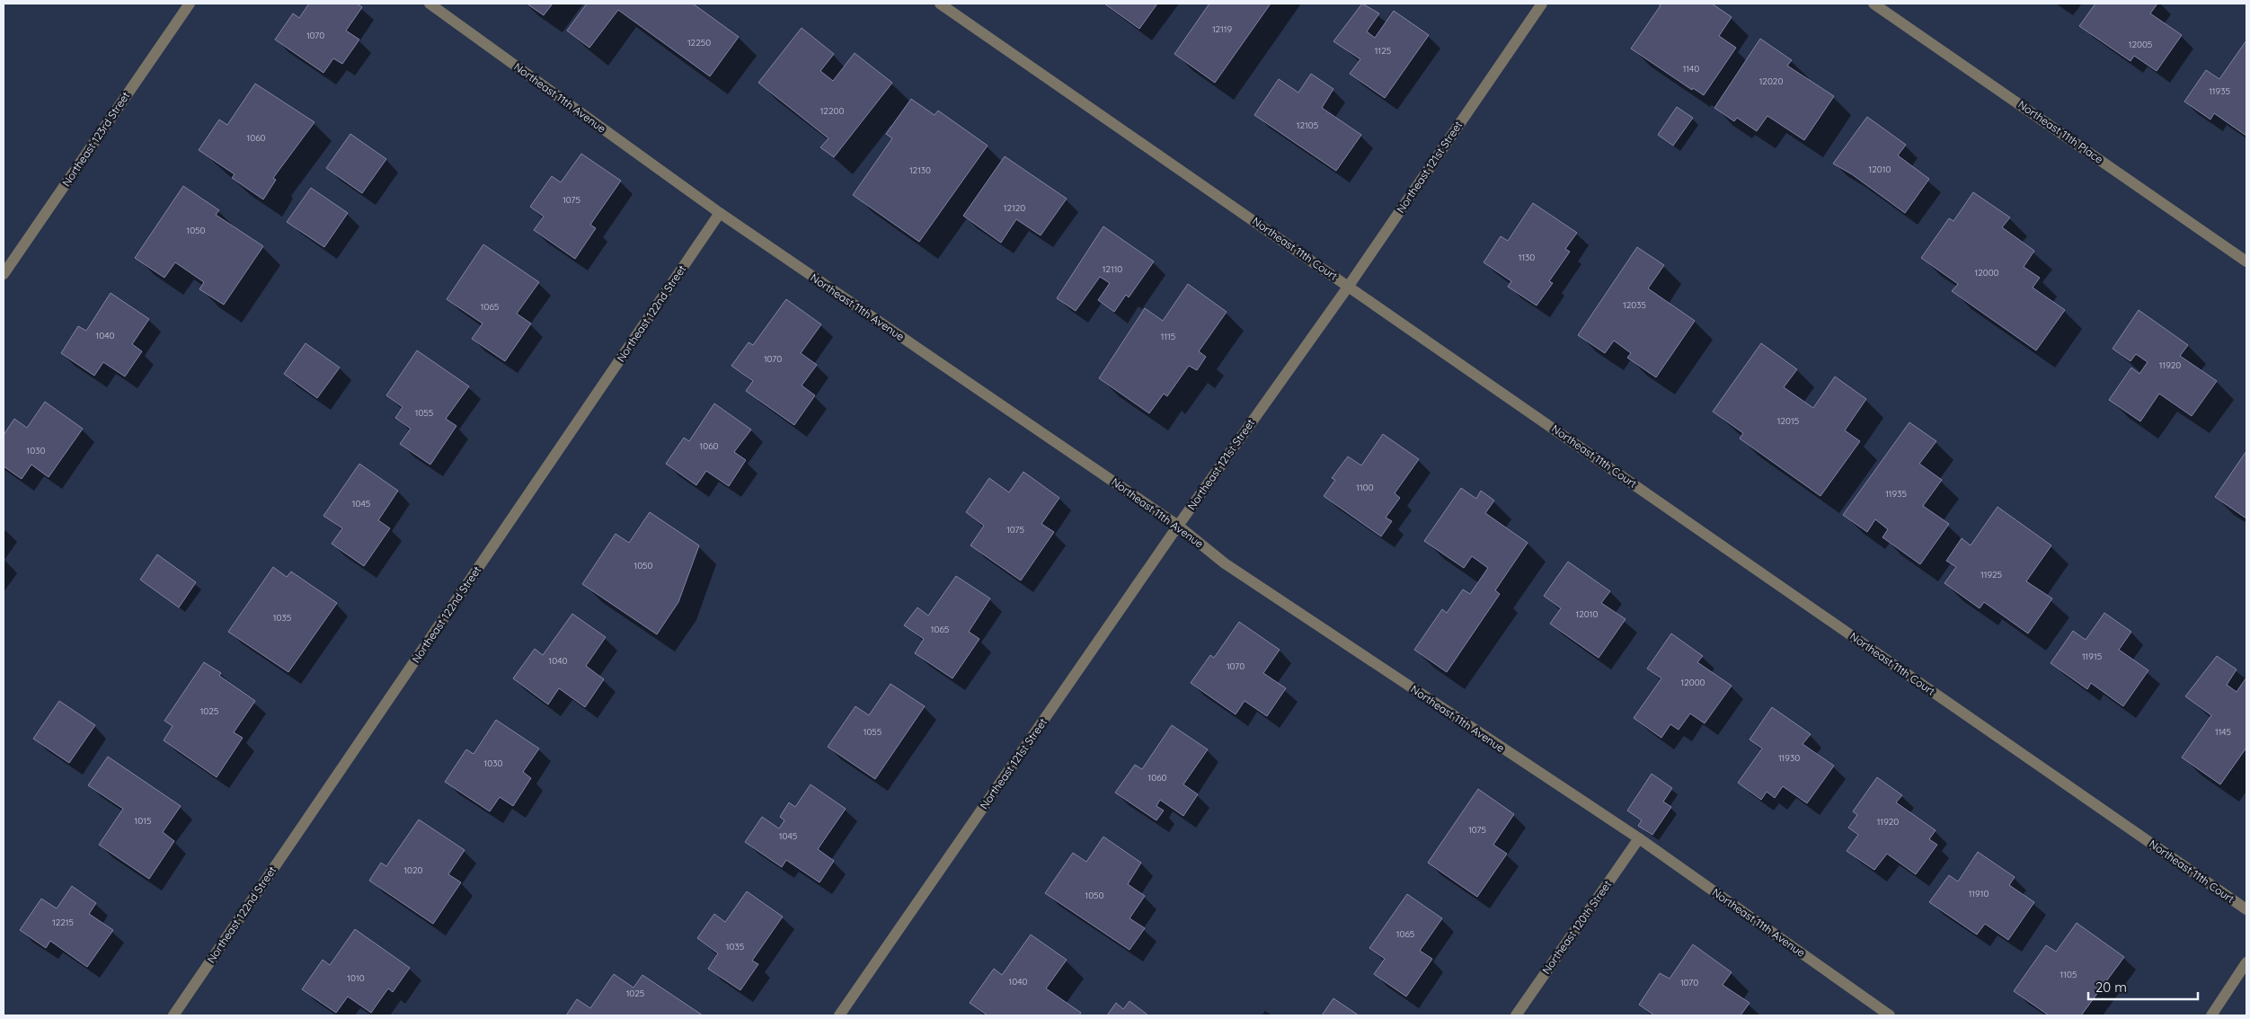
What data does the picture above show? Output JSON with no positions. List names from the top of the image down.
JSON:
{
  "streets": {
    "street": [
      "Northeast 11th Avenue",
      "Northeast 11th Place",
      "Northeast 123rd Street",
      "Northeast 121st Street",
      "Northeast 11th Court",
      "Northeast 122nd Street",
      "Northeast 120th Street"
    ]
  },
  "crossings": [
    ["Northeast 11th Avenue", "Northeast 121st Street"],
    ["Northeast 11th Avenue", "Northeast 122nd Street"],
    ["Northeast 11th Avenue", "Northeast 120th Street"],
    ["Northeast 121st Street", "Northeast 11th Court"]
  ],
  "house_numbers": [
    "12119",
    "1070",
    "12250",
    "12005",
    "1125",
    "1140",
    "12020",
    "11935",
    "12200",
    "12105",
    "1060",
    "12010",
    "12130",
    "1075",
    "12120",
    "1050",
    "1130",
    "12110",
    "12000",
    "12035",
    "1065",
    "1040",
    "1115",
    "1070",
    "11920",
    "1055",
    "12015",
    "1060",
    "1030",
    "1100",
    "11935",
    "1045",
    "1075",
    "1050",
    "11925",
    "12010",
    "1035",
    "1065",
    "11915",
    "1040",
    "1070",
    "12000",
    "1025",
    "1055",
    "1145",
    "11930",
    "1030",
    "1060",
    "1015",
    "11920",
    "1075",
    "1045",
    "1020",
    "11910",
    "1050",
    "12215",
    "1065",
    "1035",
    "1105",
    "1010",
    "1040",
    "1070",
    "1025"
  ],
  "scale_bar": "20 m"
}
